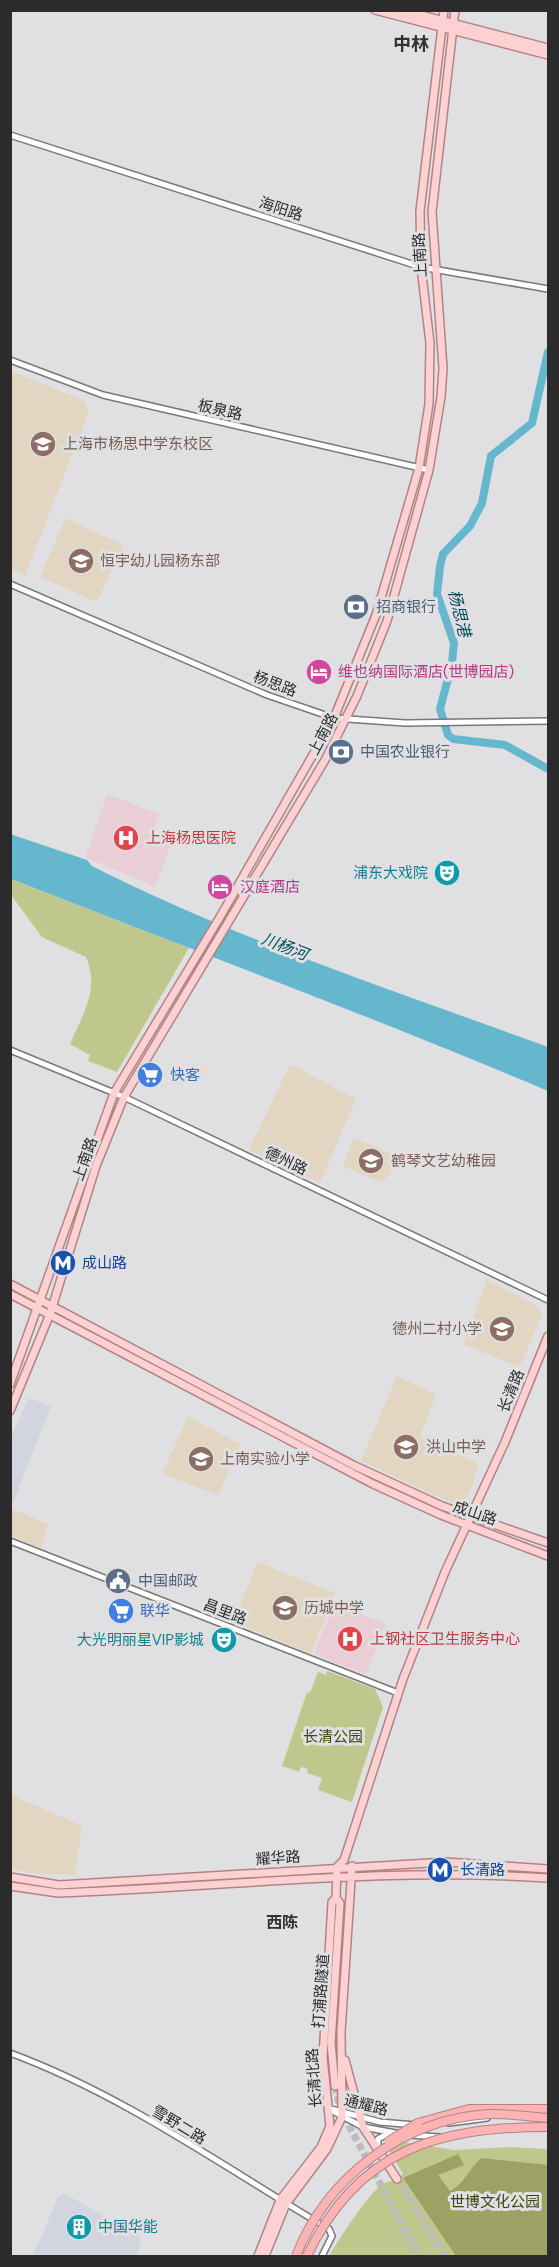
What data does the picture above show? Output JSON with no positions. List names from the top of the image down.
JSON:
{
  "streets": {
    "main road": [
      "上南路",
      "长清路",
      "成山路",
      "耀华路",
      "打浦路隧道",
      "长清北路"
    ],
    "street": [
      "海阳路",
      "板泉路",
      "杨思路",
      "德州路",
      "昌里路",
      "通耀路",
      "雪野二路"
    ]
  },
  "crossings": [
    ["海阳路", "上南路"],
    ["上南路", "板泉路"],
    ["上南路", "杨思路"],
    ["上南路", "德州路"],
    ["上南路", "成山路"],
    ["长清路", "成山路"],
    ["长清路", "昌里路"],
    ["长清路", "耀华路"],
    ["耀华路", "长清北路"],
    ["打浦路隧道", "长清北路"],
    ["长清北路", "通耀路"],
    ["长清北路", "雪野二路"]
  ],
  "districts": ["中林", "西陈"],
  "water": ["杨思港", "川杨河"],
  "parks": ["长清公园", "世博文化公园"],
  "places": {
    "school or university": [
      "上海市杨思中学东校区",
      "恒宇幼儿园杨东部",
      "鹤琴文艺幼稚园",
      "德州二村小学",
      "洪山中学",
      "上南实验小学",
      "历城中学"
    ],
    "bank": ["招商银行", "中国农业银行"],
    "hotel": ["维也纳国际酒店(世博园店)", "汉庭酒店"],
    "hospital": ["上海杨思医院", "上钢社区卫生服务中心"],
    "theatre": ["浦东大戏院", "大光明丽星VIP影城"],
    "supermarket": ["快客", "联华"],
    "metro station": ["成山路", "长清路"],
    "public building": ["中国邮政"],
    "building": ["中国华能"]
  }
}
